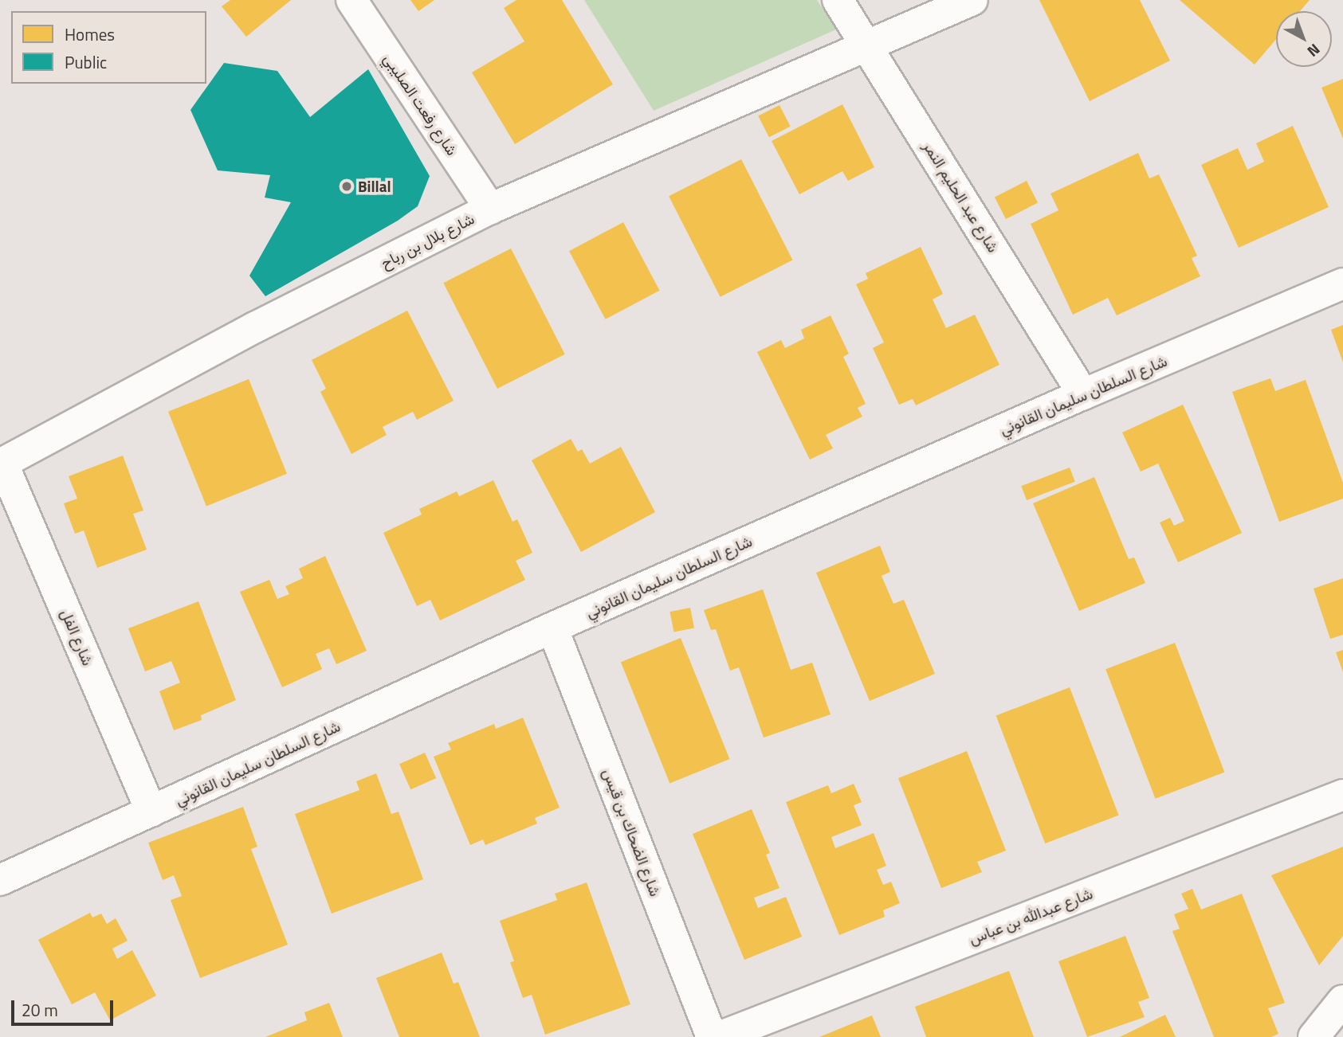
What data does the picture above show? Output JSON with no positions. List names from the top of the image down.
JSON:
{
  "streets": {
    "street": [
      "شارع رفعت الصليبي",
      "شارع عبد الحليم النمر",
      "شارع بلال بن رباح",
      "شارع السلطان سليمان القانوني",
      "شارع الفل",
      "شارع الضحاك بن قيس",
      "شارع عبدالله بن عباس"
    ]
  },
  "crossings": [
    ["شارع رفعت الصليبي", "شارع بلال بن رباح"],
    ["شارع عبد الحليم النمر", "شارع بلال بن رباح"],
    ["شارع عبد الحليم النمر", "شارع السلطان سليمان القانوني"],
    ["شارع بلال بن رباح", "شارع الفل"],
    ["شارع السلطان سليمان القانوني", "شارع الفل"],
    ["شارع السلطان سليمان القانوني", "شارع الضحاك بن قيس"]
  ],
  "places": ["Billal"],
  "legend": ["Homes", "Public"],
  "scale_bar": "20 m",
  "north": "bottom right"
}
